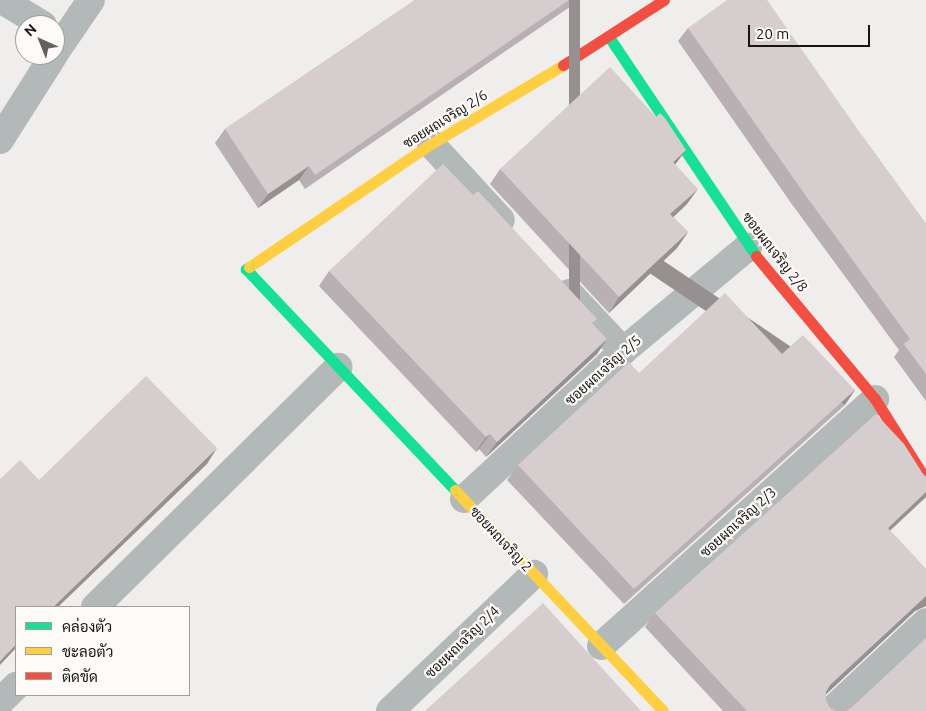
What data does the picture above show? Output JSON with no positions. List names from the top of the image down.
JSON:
{
  "streets": {
    "street": [
      "ซอยผถเจริญ 2/6",
      "ซอยผถเจริญ 2/8",
      "ซอยผถเจริญ 2/5",
      "ซอยผถเจริญ 2/3",
      "ซอยผถเจริญ 2",
      "ซอยผถเจริญ 2/4"
    ]
  },
  "crossings": [
    ["ซอยผถเจริญ 2/6", "ซอยผถเจริญ 2/8"],
    ["ซอยผถเจริญ 2/6", "ซอยผถเจริญ 2"],
    ["ซอยผถเจริญ 2/8", "ซอยผถเจริญ 2/5"],
    ["ซอยผถเจริญ 2/8", "ซอยผถเจริญ 2/3"],
    ["ซอยผถเจริญ 2/5", "ซอยผถเจริญ 2"],
    ["ซอยผถเจริญ 2/3", "ซอยผถเจริญ 2"],
    ["ซอยผถเจริญ 2", "ซอยผถเจริญ 2/4"]
  ],
  "legend": ["คล่องตัว", "ชะลอตัว", "ติดขัด"],
  "scale_bar": "20 m",
  "north": "top left"
}
